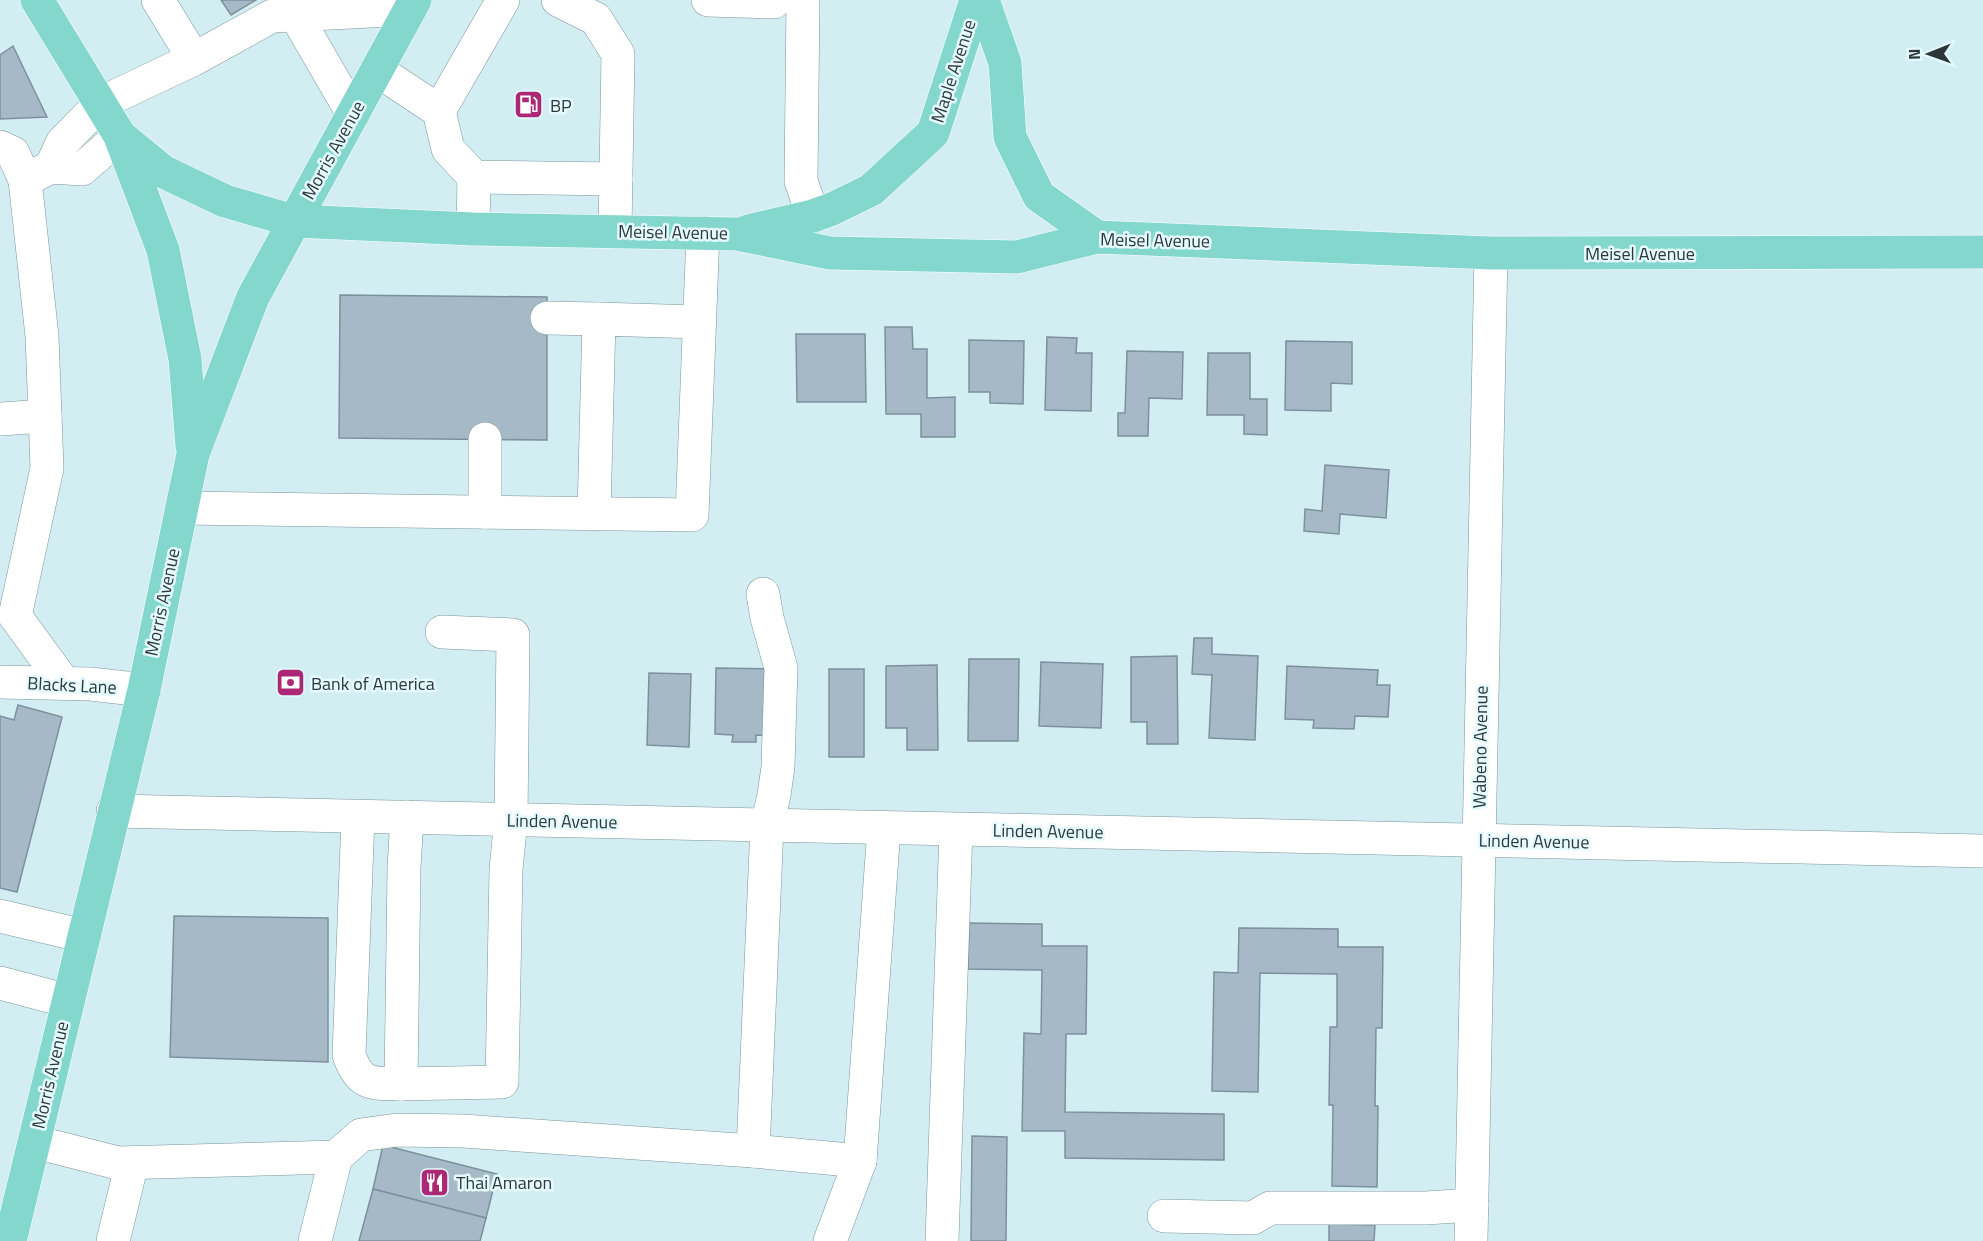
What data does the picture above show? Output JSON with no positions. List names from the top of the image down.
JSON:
{
  "streets": {
    "main road": ["Maple Avenue", "Morris Avenue", "Meisel Avenue"],
    "street": ["Blacks Lane", "Wabeno Avenue", "Linden Avenue"]
  },
  "crossings": [
    ["Maple Avenue", "Meisel Avenue"],
    ["Morris Avenue", "Meisel Avenue"],
    ["Morris Avenue", "Blacks Lane"],
    ["Morris Avenue", "Linden Avenue"],
    ["Meisel Avenue", "Wabeno Avenue"],
    ["Wabeno Avenue", "Linden Avenue"]
  ],
  "places": {
    "fuel station": ["BP"],
    "bank": ["Bank of America"],
    "restaurant": ["Thai Amaron"]
  },
  "north": "left"
}
